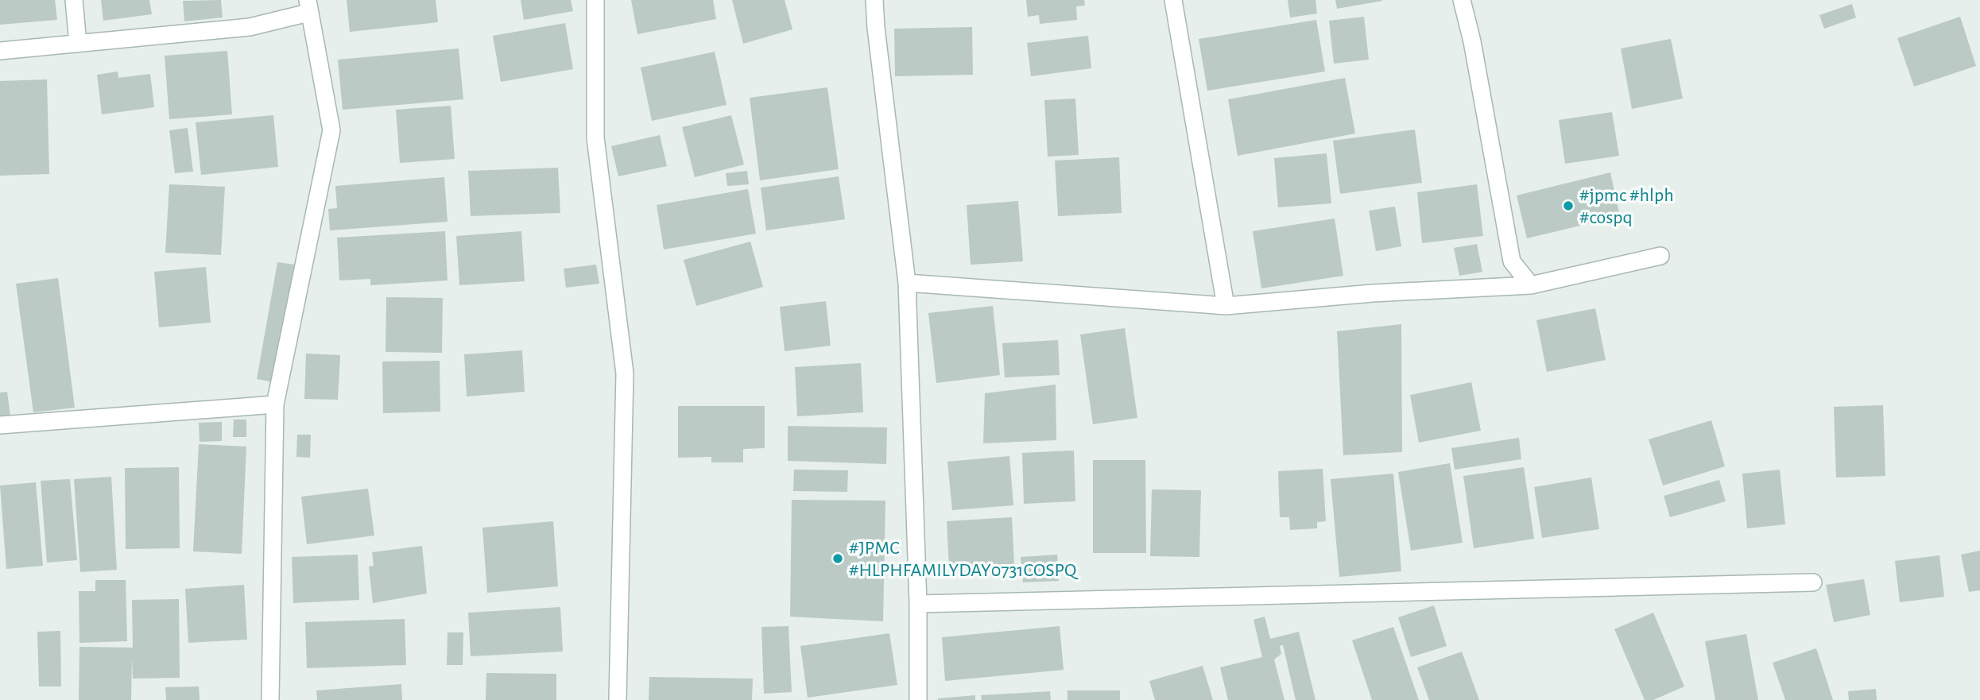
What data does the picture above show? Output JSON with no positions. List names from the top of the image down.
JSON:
{
  "places": ["#jpmc #hlph #cospq", "#JPMC #HLPHFAMILYDAY0731COSPQ"]
}
